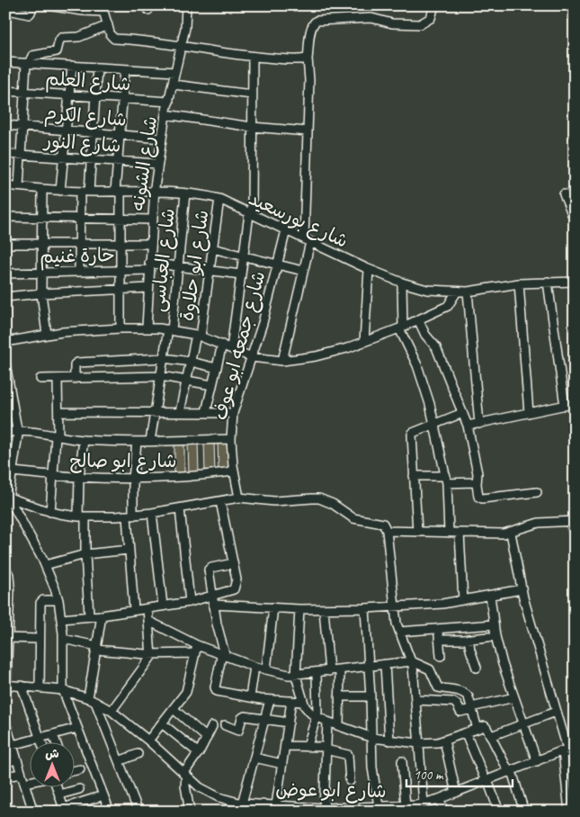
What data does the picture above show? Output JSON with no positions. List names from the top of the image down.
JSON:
{
  "streets": {
    "street": [
      "شارع العلم",
      "شارع الكرم",
      "شارع النور",
      "شارع الشونه",
      "شارع بورسعيد",
      "حارة غنيم",
      "شارع العباسى",
      "شارع ابو حلاوة",
      "شارع جمعه ابو عوف",
      "شارع ابو صالح",
      "شارع ابو عوض"
    ]
  },
  "crossings": [
    ["شارع العلم", "شارع الشونه"],
    ["شارع الكرم", "شارع الشونه"],
    ["شارع النور", "شارع الشونه"],
    ["شارع الشونه", "شارع بورسعيد"],
    ["شارع الشونه", "حارة غنيم"],
    ["شارع بورسعيد", "شارع العباسى"],
    ["شارع بورسعيد", "شارع ابو حلاوة"],
    ["شارع بورسعيد", "شارع جمعه ابو عوف"],
    ["حارة غنيم", "شارع العباسى"],
    ["حارة غنيم", "شارع ابو حلاوة"],
    ["شارع جمعه ابو عوف", "شارع ابو صالح"]
  ],
  "scale_bar": "100 m",
  "north": "top"
}
